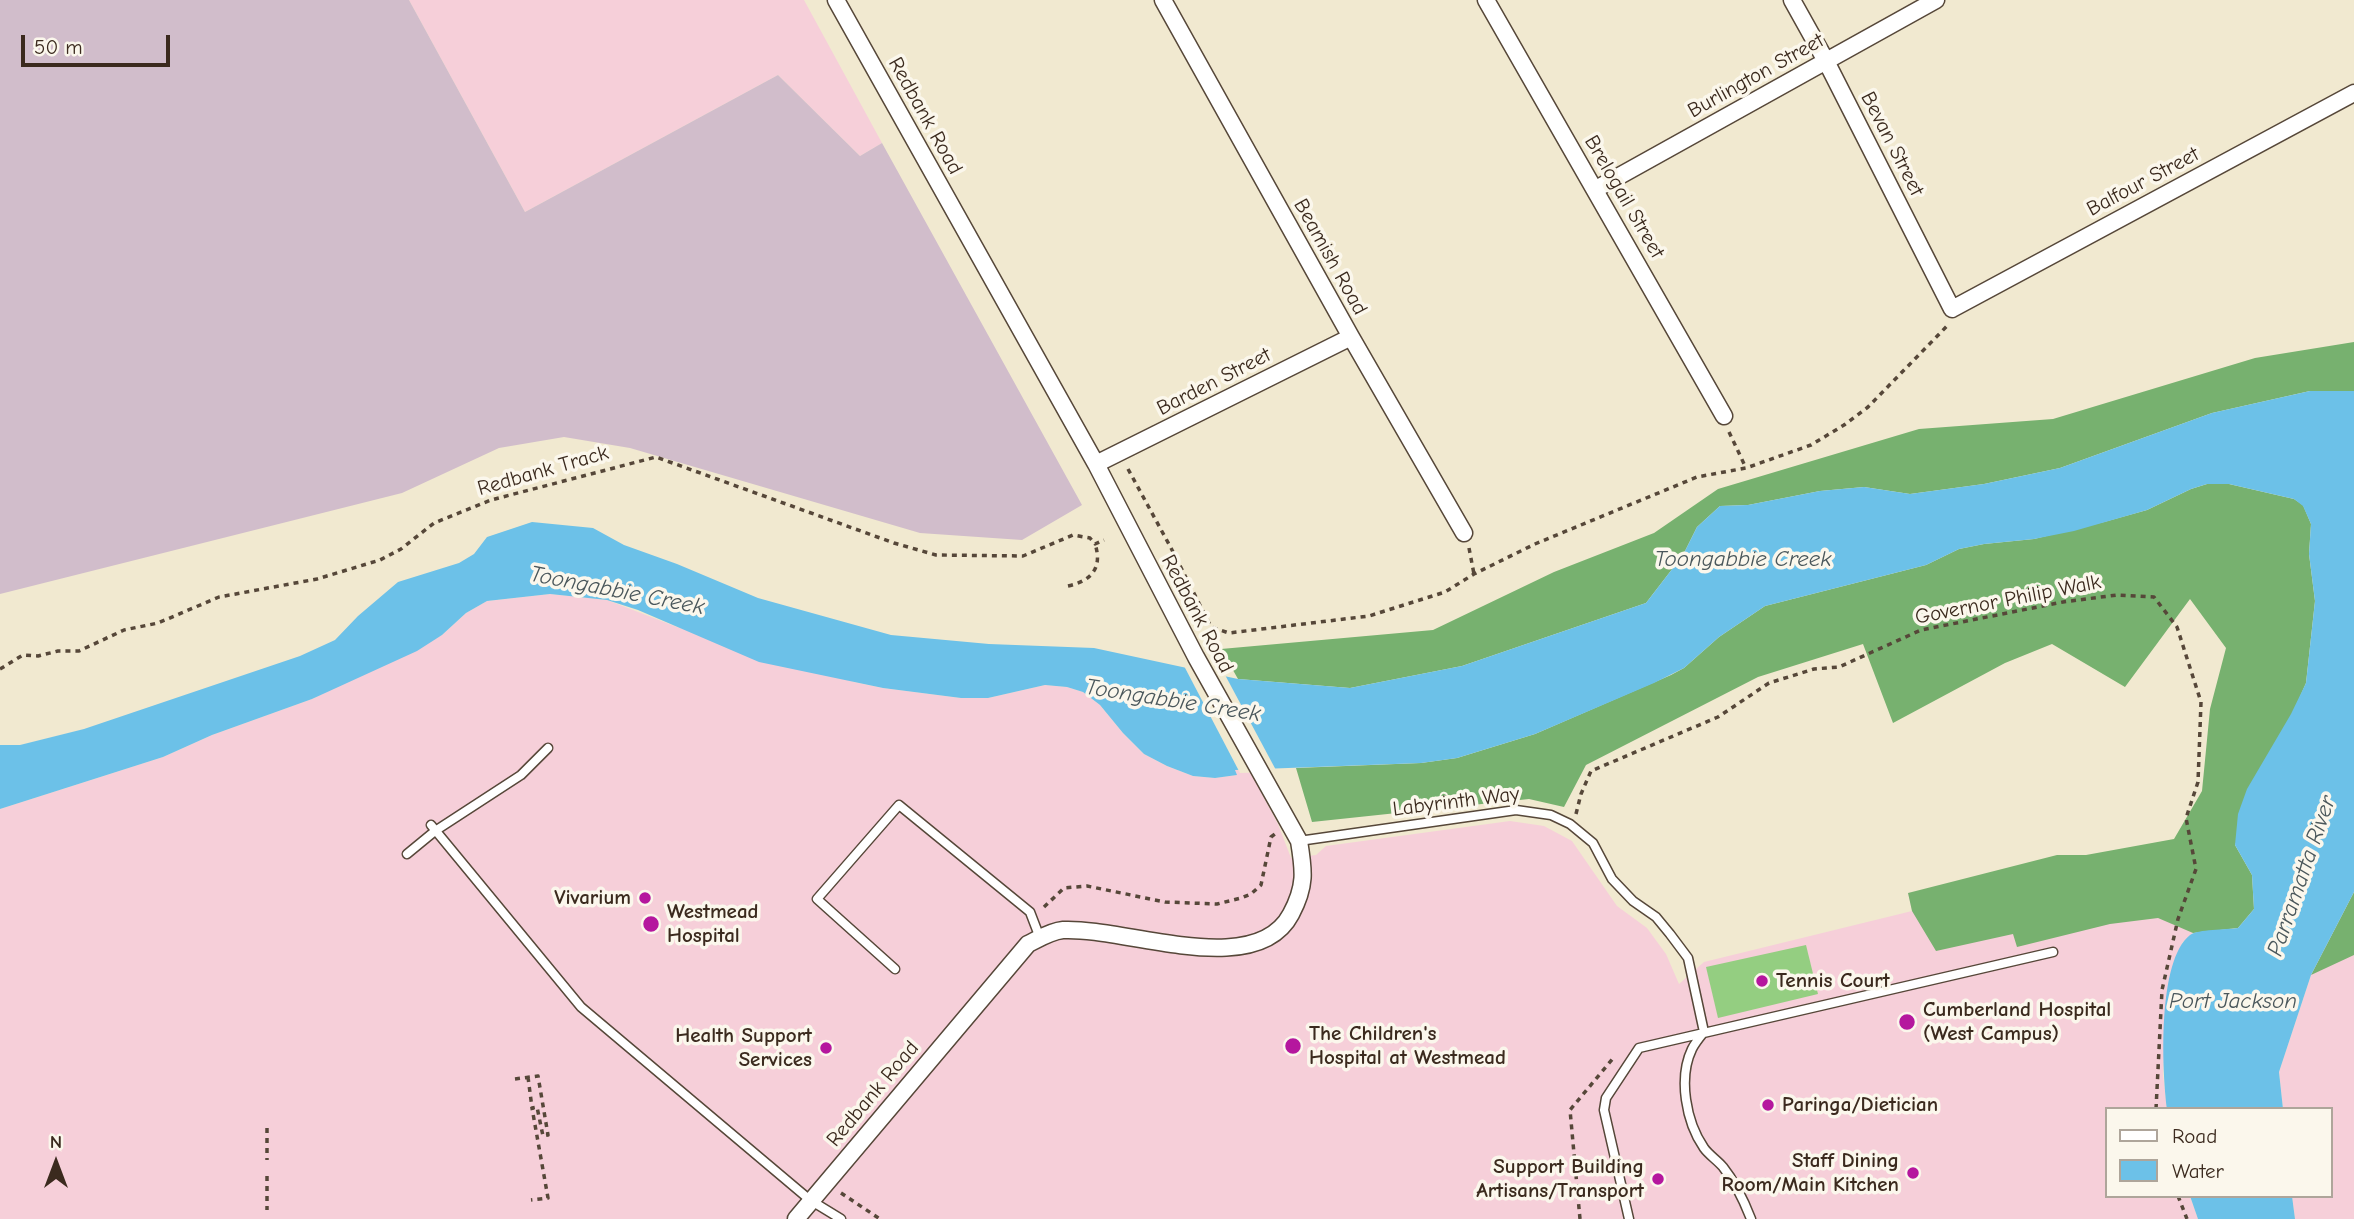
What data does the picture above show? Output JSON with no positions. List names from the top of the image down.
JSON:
{
  "streets": {
    "street": [
      "Burlington Street",
      "Redbank Road",
      "Bevan Street",
      "Balfour Street",
      "Brelogail Street",
      "Beamish Road",
      "Barden Street"
    ],
    "lane": ["Labyrinth Way"],
    "path": ["Redbank Track", "Governor Philip Walk"]
  },
  "crossings": [
    ["Burlington Street", "Bevan Street"],
    ["Burlington Street", "Brelogail Street"],
    ["Redbank Road", "Barden Street"],
    ["Redbank Road", "Labyrinth Way"],
    ["Bevan Street", "Balfour Street"],
    ["Beamish Road", "Barden Street"],
    ["Governor Philip Walk", "Labyrinth Way"]
  ],
  "water": ["Toongabbie Creek", "Parramatta River", "Port Jackson"],
  "places": [
    "Vivarium",
    "Westmead Hospital",
    "Tennis Court",
    "Cumberland Hospital (West Campus)",
    "The Children's Hospital at Westmead",
    "Health Support Services",
    "Paringa/Dietician",
    "Staff Dining Room/Main Kitchen",
    "Support Building Artisans/Transport"
  ],
  "legend": ["Road", "Water"],
  "scale_bar": "50 m",
  "north": "top"
}
